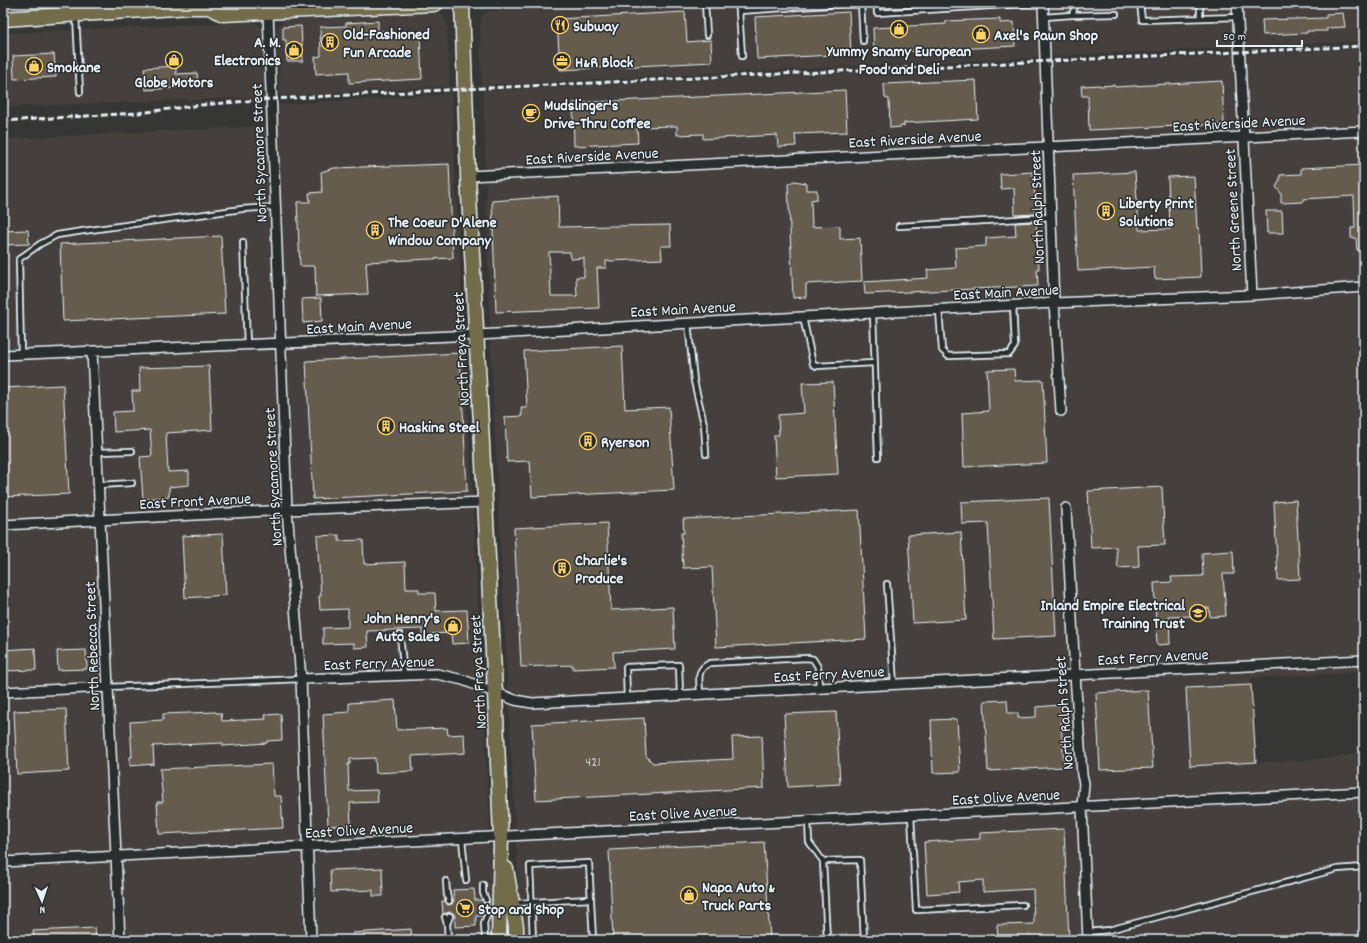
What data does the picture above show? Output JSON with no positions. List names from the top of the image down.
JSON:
{
  "streets": {
    "main road": ["North Freya Street"],
    "street": [
      "East Riverside Avenue",
      "North Sycamore Street",
      "North Ralph Street",
      "North Greene Street",
      "East Main Avenue",
      "East Front Avenue",
      "North Rebecca Street",
      "East Ferry Avenue",
      "East Olive Avenue"
    ]
  },
  "crossings": [
    ["East Riverside Avenue", "North Ralph Street"],
    ["East Riverside Avenue", "North Greene Street"],
    ["East Riverside Avenue", "North Freya Street"],
    ["North Sycamore Street", "East Main Avenue"],
    ["North Sycamore Street", "East Front Avenue"],
    ["North Sycamore Street", "East Ferry Avenue"],
    ["North Sycamore Street", "East Olive Avenue"],
    ["North Ralph Street", "East Main Avenue"],
    ["North Ralph Street", "East Ferry Avenue"],
    ["North Ralph Street", "East Olive Avenue"],
    ["North Greene Street", "East Main Avenue"],
    ["East Main Avenue", "North Freya Street"],
    ["East Main Avenue", "North Rebecca Street"],
    ["North Freya Street", "East Front Avenue"],
    ["North Freya Street", "East Ferry Avenue"],
    ["North Freya Street", "East Olive Avenue"],
    ["East Front Avenue", "North Rebecca Street"],
    ["North Rebecca Street", "East Olive Avenue"]
  ],
  "places": {
    "restaurant": ["Subway"],
    "shop": [
      "Yummy Snamy European Food and Deli",
      "Axel's Pawn Shop",
      "A. M. Electronics",
      "Globe Motors",
      "Smokane",
      "John Henry's Auto Sales",
      "Napa Auto & Truck Parts"
    ],
    "building": [
      "Old-Fashioned Fun Arcade",
      "Liberty Print Solutions",
      "The Coeur D'Alene Window Company",
      "Haskins Steel",
      "Ryerson",
      "Charlie's Produce"
    ],
    "office": ["H&R Block"],
    "cafe": ["Mudslinger's Drive-Thru Coffee"],
    "school or university": ["Inland Empire Electrical Training Trust"],
    "supermarket": ["Stop and Shop"]
  },
  "house_numbers": ["421"],
  "scale_bar": "50 m",
  "north": "bottom"
}
